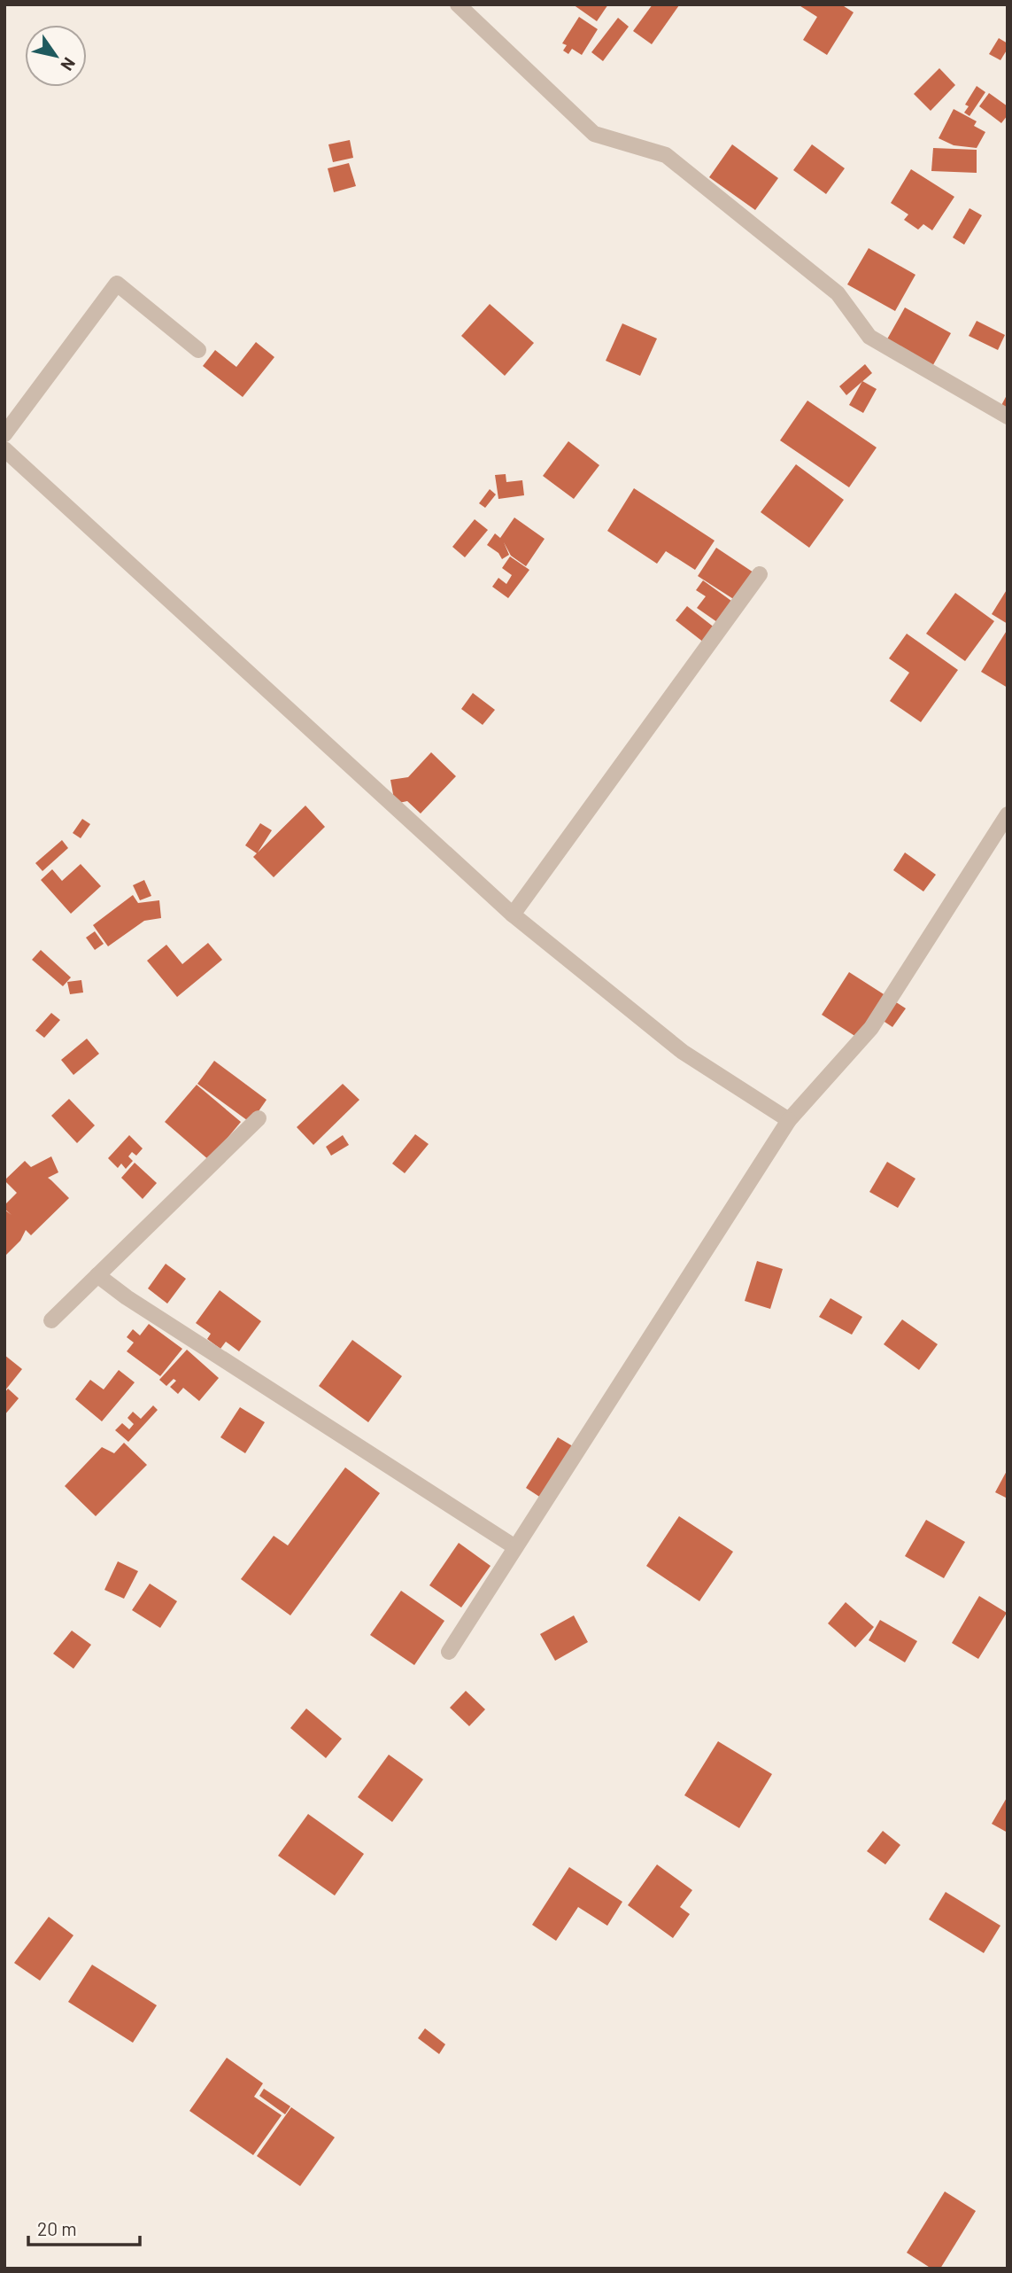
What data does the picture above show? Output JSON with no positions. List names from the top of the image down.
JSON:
{
  "scale_bar": "20 m",
  "north": "bottom right"
}
